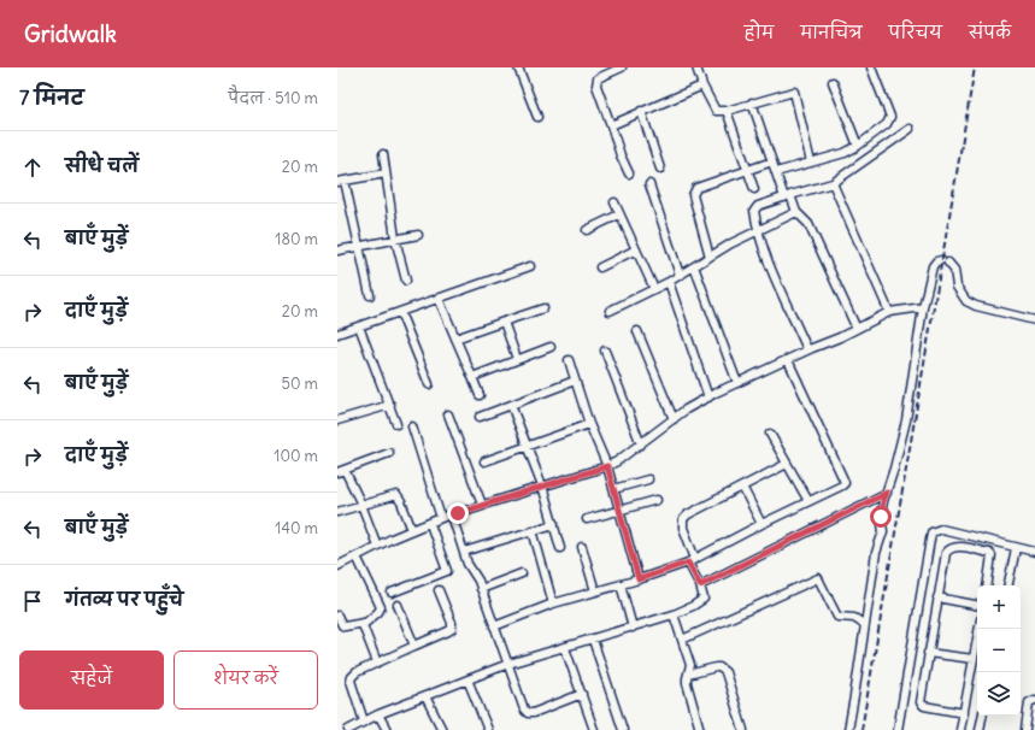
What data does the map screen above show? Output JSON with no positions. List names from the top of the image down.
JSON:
{
  "page": {
    "header": "Gridwalk",
    "nav": [
      "होम",
      "मानचित्र",
      "परिचय",
      "संपर्क"
    ],
    "heading": ["7 मिनट", "पैदल · 510 m"],
    "list": [
      ["सीधे चलें", "20 m"],
      ["बाएँ मुड़ें", "180 m"],
      ["दाएँ मुड़ें", "20 m"],
      ["बाएँ मुड़ें", "50 m"],
      ["दाएँ मुड़ें", "100 m"],
      ["बाएँ मुड़ें", "140 m"],
      "गंतव्य पर पहुँचे"
    ],
    "map_buttons": ["+", "−"],
    "buttons": ["सहेजें", "शेयर करें"]
  }
}
